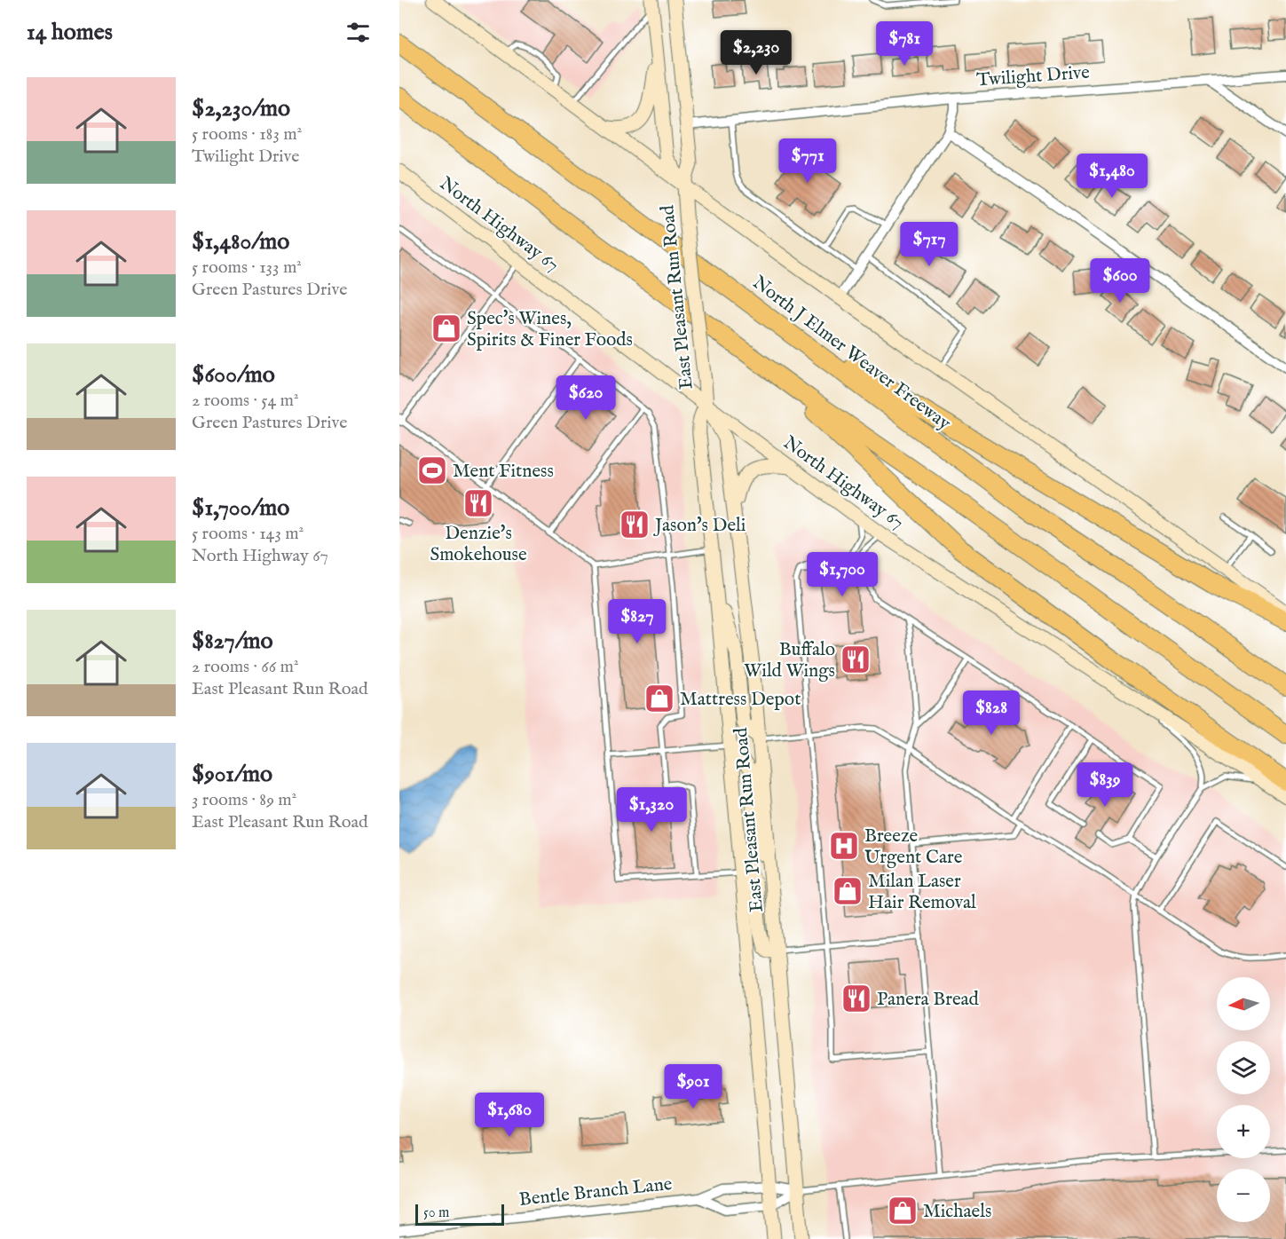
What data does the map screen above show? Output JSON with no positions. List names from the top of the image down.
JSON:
{
  "streets": {
    "highway": ["North J Elmer Weaver Freeway"],
    "main road": ["North Highway 67", "East Pleasant Run Road"],
    "street": ["Twilight Drive", "Bentle Branch Lane"]
  },
  "crossings": [
    ["Twilight Drive", "East Pleasant Run Road"],
    ["North Highway 67", "East Pleasant Run Road"],
    ["East Pleasant Run Road", "Bentle Branch Lane"]
  ],
  "places": {
    "shop": [
      "Spec's Wines, Spirits & Finer Foods",
      "Mattress Depot",
      "Milan Laser Hair Removal",
      "Michaels"
    ],
    "sports": ["Ment Fitness"],
    "restaurant": [
      "Denzie's Smokehouse",
      "Jason's Deli",
      "Buffalo Wild Wings",
      "Panera Bread"
    ],
    "hospital": ["Breeze Urgent Care"]
  },
  "scale_bar": "50 m",
  "north": "left",
  "page": {
    "heading": "14 homes",
    "price": [
      "$781",
      "$2,230",
      "$771",
      "$1,480",
      "$717",
      "$600",
      "$620",
      "$1,700",
      "$827",
      "$828",
      "$839",
      "$1,320",
      "$901",
      "$1,680"
    ],
    "list": [
      {
        "name": "$2,230/mo",
        "note": "5 rooms · 183 m² · Twilight Drive"
      },
      {
        "name": "$1,480/mo",
        "note": "5 rooms · 133 m² · Green Pastures Drive"
      },
      {
        "name": "$600/mo",
        "note": "2 rooms · 54 m² · Green Pastures Drive"
      },
      {
        "name": "$1,700/mo",
        "note": "5 rooms · 143 m² · North Highway 67"
      },
      {
        "name": "$827/mo",
        "note": "2 rooms · 66 m² · East Pleasant Run Road"
      },
      {
        "name": "$901/mo",
        "note": "3 rooms · 89 m² · East Pleasant Run Road"
      }
    ],
    "map_buttons": ["+", "−"],
    "scale": "50 m"
  }
}
